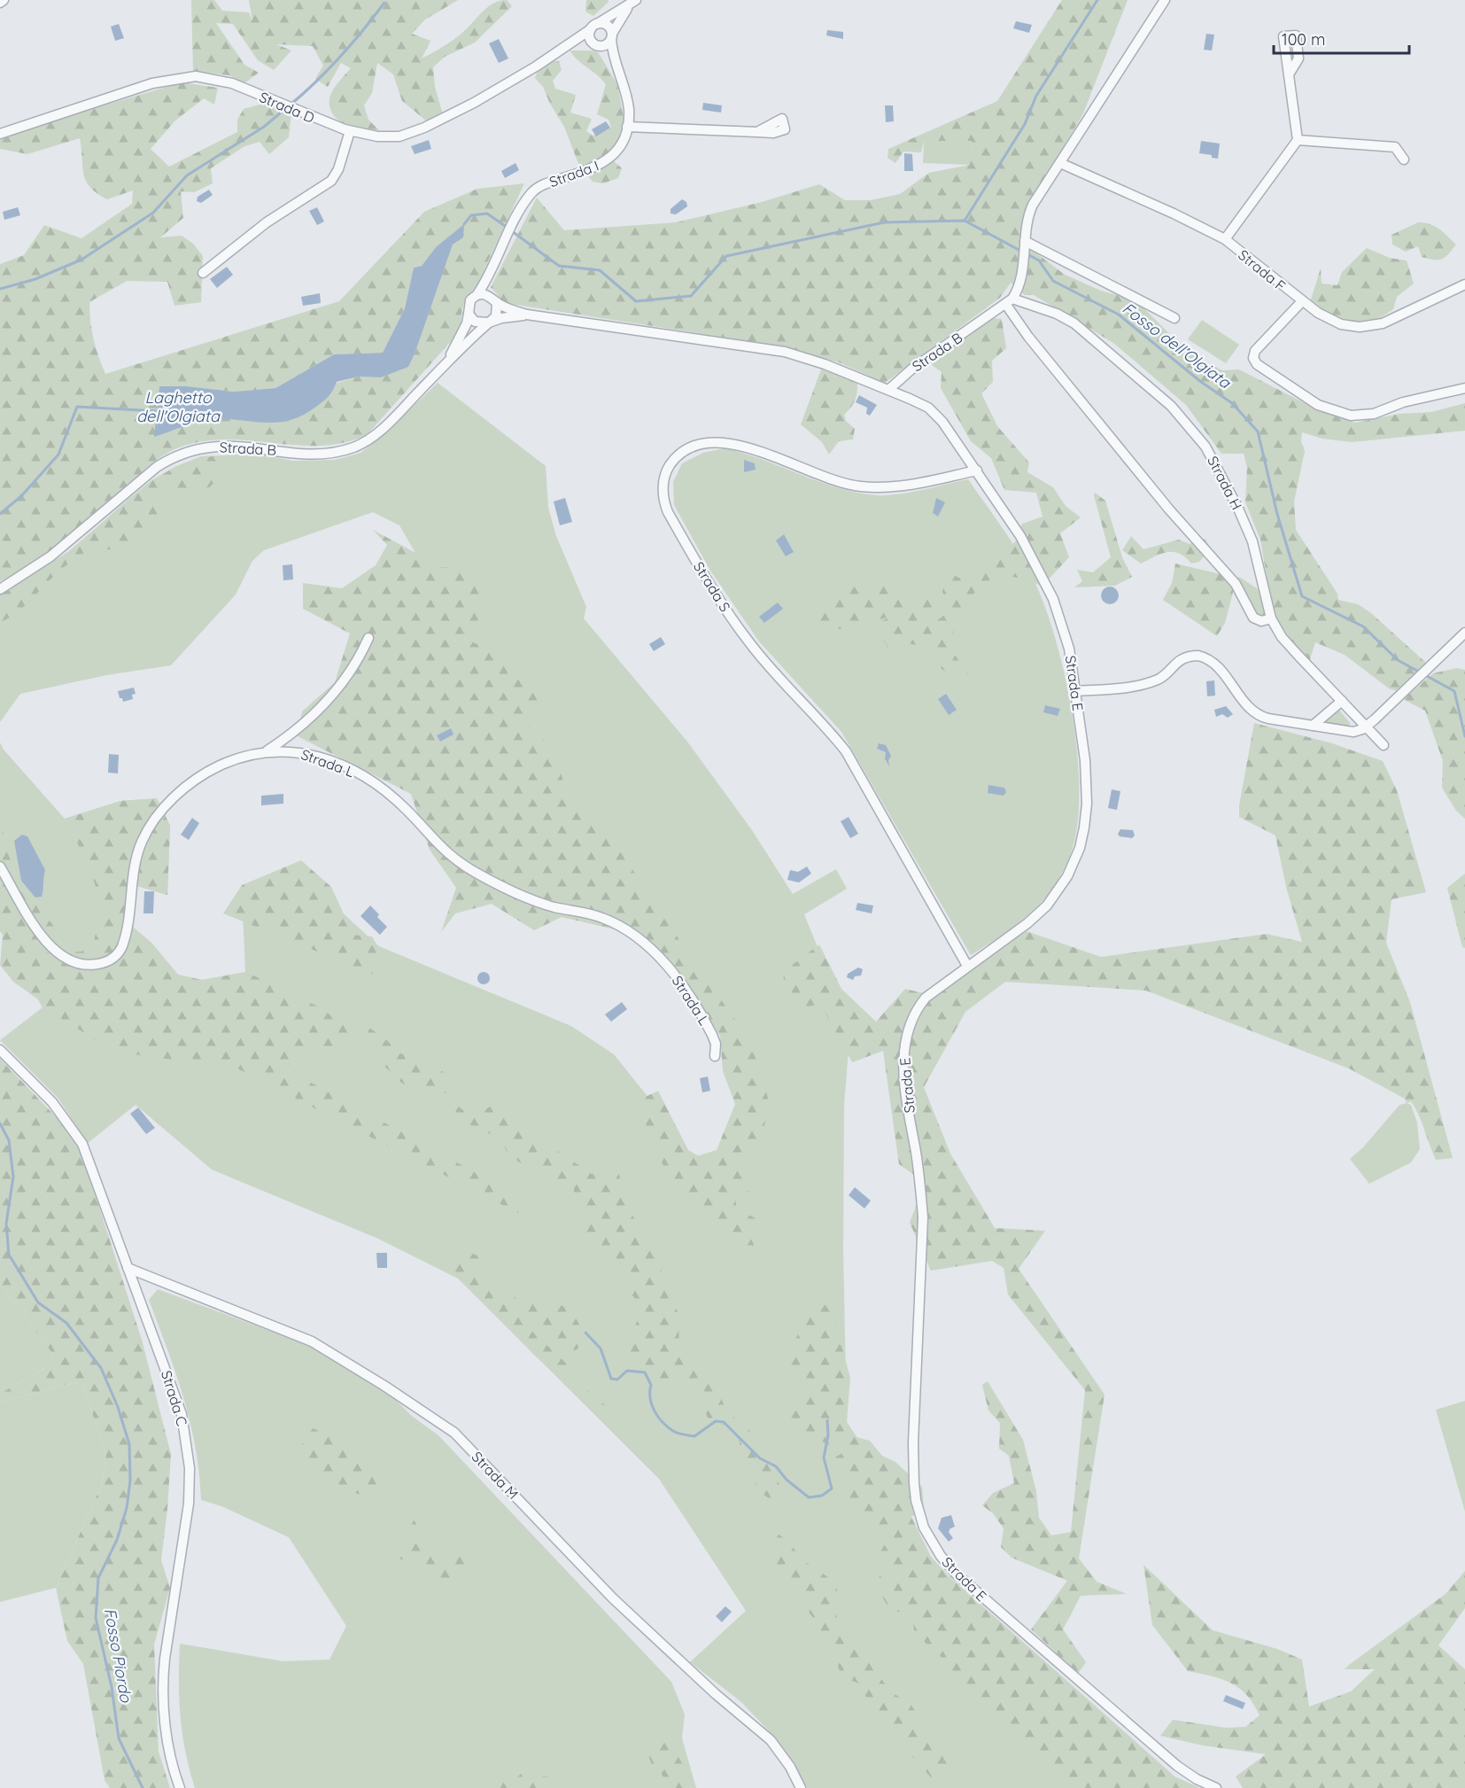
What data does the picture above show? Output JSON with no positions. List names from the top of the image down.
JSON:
{
  "streets": {
    "street": [
      "Strada D",
      "Strada I",
      "Strada F",
      "Strada B",
      "Strada H",
      "Strada S",
      "Strada E",
      "Strada L",
      "Strada C",
      "Strada M"
    ]
  },
  "crossings": [
    ["Strada D", "Strada I"],
    ["Strada I", "Strada B"],
    ["Strada B", "Strada H"],
    ["Strada B", "Strada E"],
    ["Strada S", "Strada E"],
    ["Strada C", "Strada M"]
  ],
  "water": ["Fosso dell’Olgiata", "Laghetto dell'Olgiata", "Fosso Piordo"],
  "scale_bar": "100 m"
}
